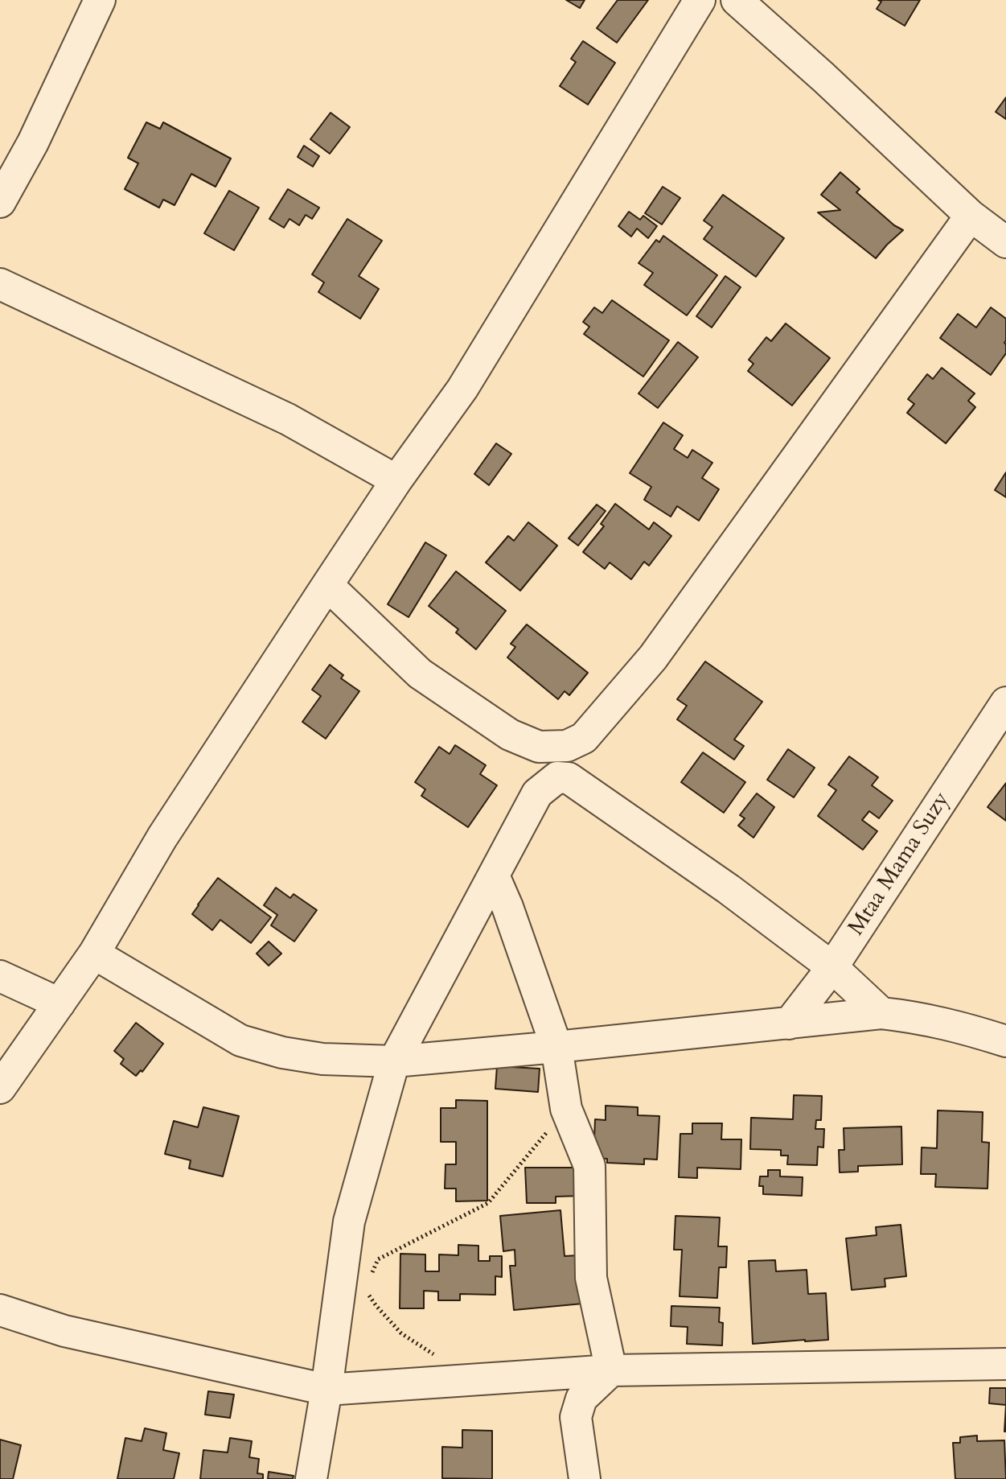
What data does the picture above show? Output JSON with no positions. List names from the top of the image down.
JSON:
{
  "streets": {
    "street": ["Mtaa Mama Suzy"]
  }
}
